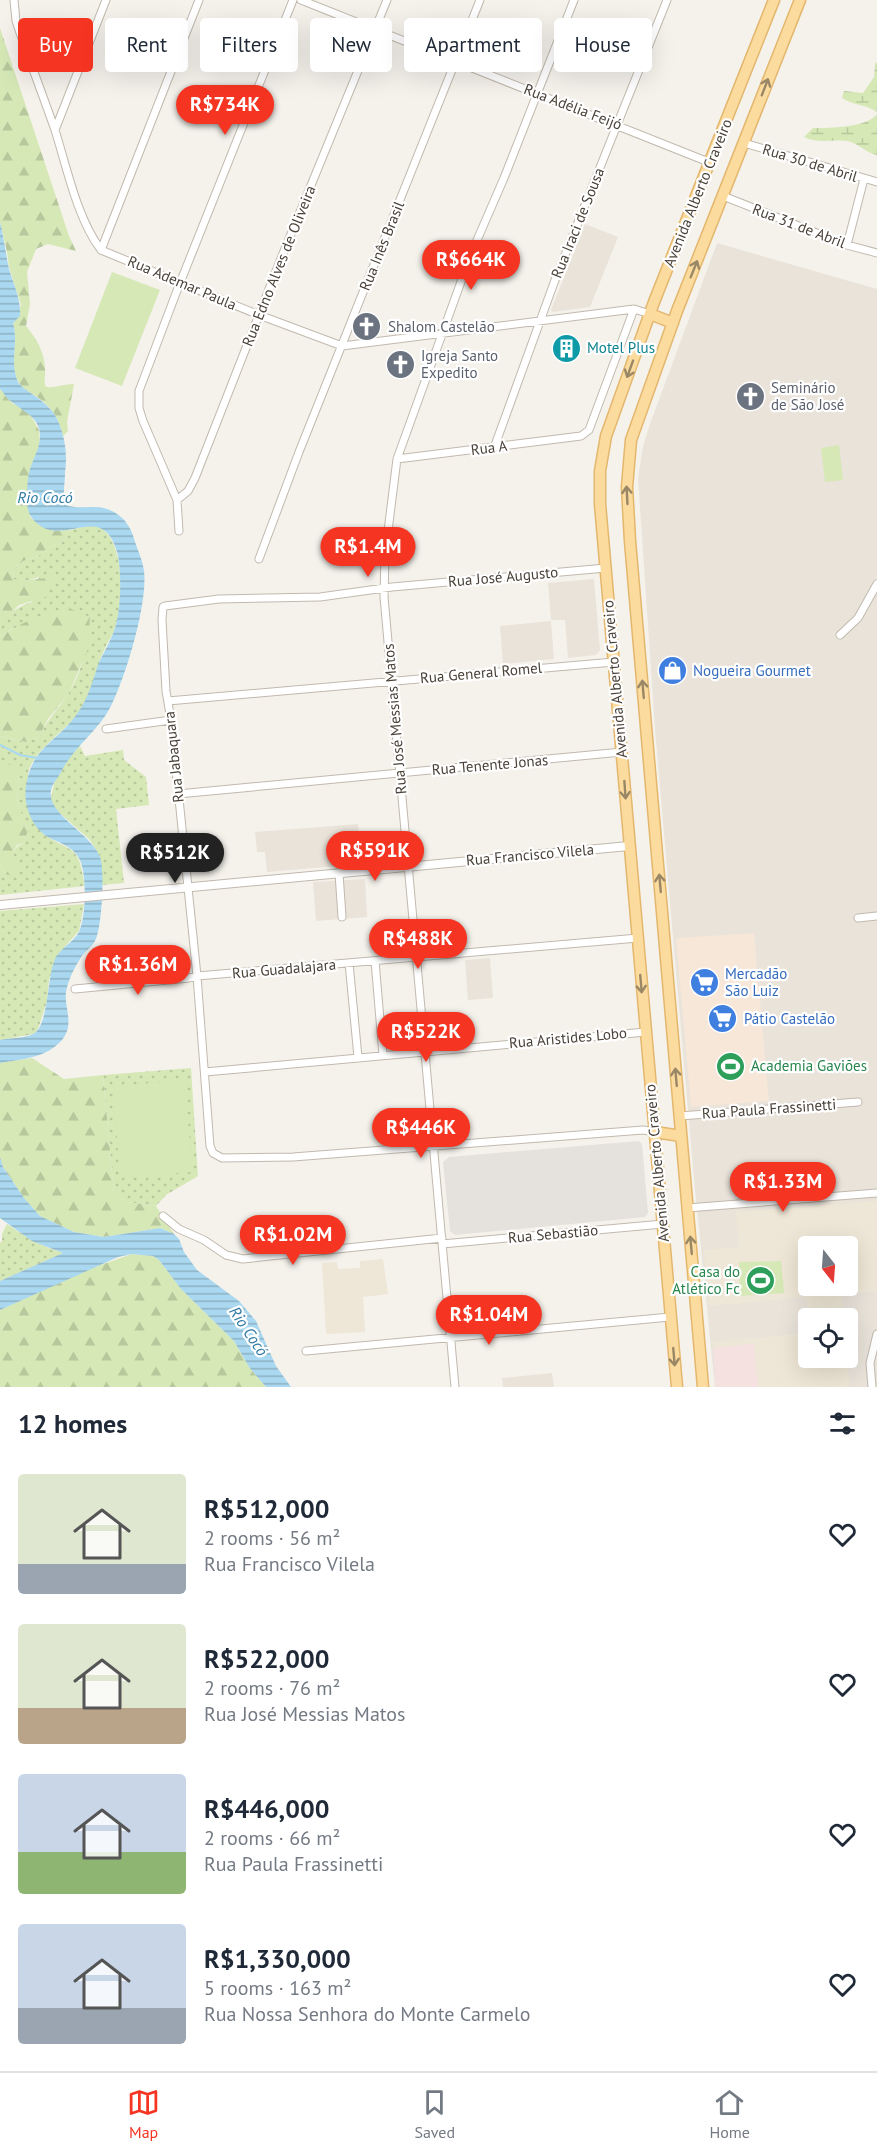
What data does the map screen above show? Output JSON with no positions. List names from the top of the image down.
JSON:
{
  "streets": {
    "main road": ["Avenida Alberto Craveiro"],
    "street": [
      "Rua Adélia Feijó",
      "Rua 30 de Abril",
      "Rua Iraci de Sousa",
      "Rua 31 de Abril",
      "Rua Inês Brasil",
      "Rua Edno Alves de Oliveira",
      "Rua Ademar Paula",
      "Rua A",
      "Rua José Augusto",
      "Rua General Romel",
      "Rua José Messias Matos",
      "Rua Jabaquara",
      "Rua Tenente Jonas",
      "Rua Francisco Vilela",
      "Rua Guadalajara",
      "Rua Aristides Lobo",
      "Rua Paula Frassinetti",
      "Rua Sebastião"
    ]
  },
  "crossings": [
    ["Rua Adélia Feijó", "Avenida Alberto Craveiro"],
    ["Rua Adélia Feijó", "Rua Iraci de Sousa"],
    ["Rua Adélia Feijó", "Rua José Messias Matos"],
    ["Rua 30 de Abril", "Avenida Alberto Craveiro"],
    ["Avenida Alberto Craveiro", "Rua 31 de Abril"],
    ["Avenida Alberto Craveiro", "Rua Ademar Paula"],
    ["Avenida Alberto Craveiro", "Rua José Augusto"],
    ["Avenida Alberto Craveiro", "Rua General Romel"],
    ["Avenida Alberto Craveiro", "Rua Tenente Jonas"],
    ["Avenida Alberto Craveiro", "Rua Francisco Vilela"],
    ["Avenida Alberto Craveiro", "Rua Guadalajara"],
    ["Avenida Alberto Craveiro", "Rua Aristides Lobo"],
    ["Avenida Alberto Craveiro", "Rua Paula Frassinetti"],
    ["Avenida Alberto Craveiro", "Rua Sebastião"],
    ["Rua Iraci de Sousa", "Rua Ademar Paula"],
    ["Rua Iraci de Sousa", "Rua A"],
    ["Rua Inês Brasil", "Rua Ademar Paula"],
    ["Rua Edno Alves de Oliveira", "Rua Ademar Paula"],
    ["Rua Ademar Paula", "Rua A"],
    ["Rua Ademar Paula", "Rua José Messias Matos"],
    ["Rua A", "Rua José Messias Matos"],
    ["Rua José Augusto", "Rua José Messias Matos"],
    ["Rua José Augusto", "Rua Jabaquara"],
    ["Rua General Romel", "Rua José Messias Matos"],
    ["Rua General Romel", "Rua Jabaquara"],
    ["Rua José Messias Matos", "Rua Jabaquara"],
    ["Rua José Messias Matos", "Rua Tenente Jonas"],
    ["Rua José Messias Matos", "Rua Francisco Vilela"],
    ["Rua José Messias Matos", "Rua Guadalajara"],
    ["Rua José Messias Matos", "Rua Aristides Lobo"],
    ["Rua José Messias Matos", "Rua Sebastião"],
    ["Rua Jabaquara", "Rua Tenente Jonas"],
    ["Rua Jabaquara", "Rua Francisco Vilela"],
    ["Rua Jabaquara", "Rua Guadalajara"],
    ["Rua Jabaquara", "Rua Aristides Lobo"]
  ],
  "water": ["Rio Cocó"],
  "places": {
    "church": ["Shalom Castelão", "Igreja Santo Expedito", "Seminário de São José"],
    "building": ["Motel Plus"],
    "shop": ["Nogueira Gourmet"],
    "supermarket": ["Mercadão São Luiz", "Pátio Castelão"],
    "sports": ["Academia Gaviões", "Casa do Atlético Fc"]
  },
  "north": "bottom",
  "page": {
    "chip": [
      "Buy",
      "Rent",
      "Filters",
      "New",
      "Apartment",
      "House"
    ],
    "price": [
      "R$734K",
      "R$664K",
      "R$1.4M",
      "R$591K",
      "R$512K",
      "R$488K",
      "R$1.36M",
      "R$522K",
      "R$446K",
      "R$1.33M",
      "R$1.02M",
      "R$1.04M"
    ],
    "heading": "12 homes",
    "list": [
      {
        "name": "R$512,000",
        "note": "2 rooms · 56 m² · Rua Francisco Vilela"
      },
      {
        "name": "R$522,000",
        "note": "2 rooms · 76 m² · Rua José Messias Matos"
      },
      {
        "name": "R$446,000",
        "note": "2 rooms · 66 m² · Rua Paula Frassinetti"
      },
      {
        "name": "R$1,330,000",
        "note": "5 rooms · 163 m² · Rua Nossa Senhora do Monte Carmelo"
      }
    ],
    "tabs": ["Map", "Saved", "Home"]
  }
}
